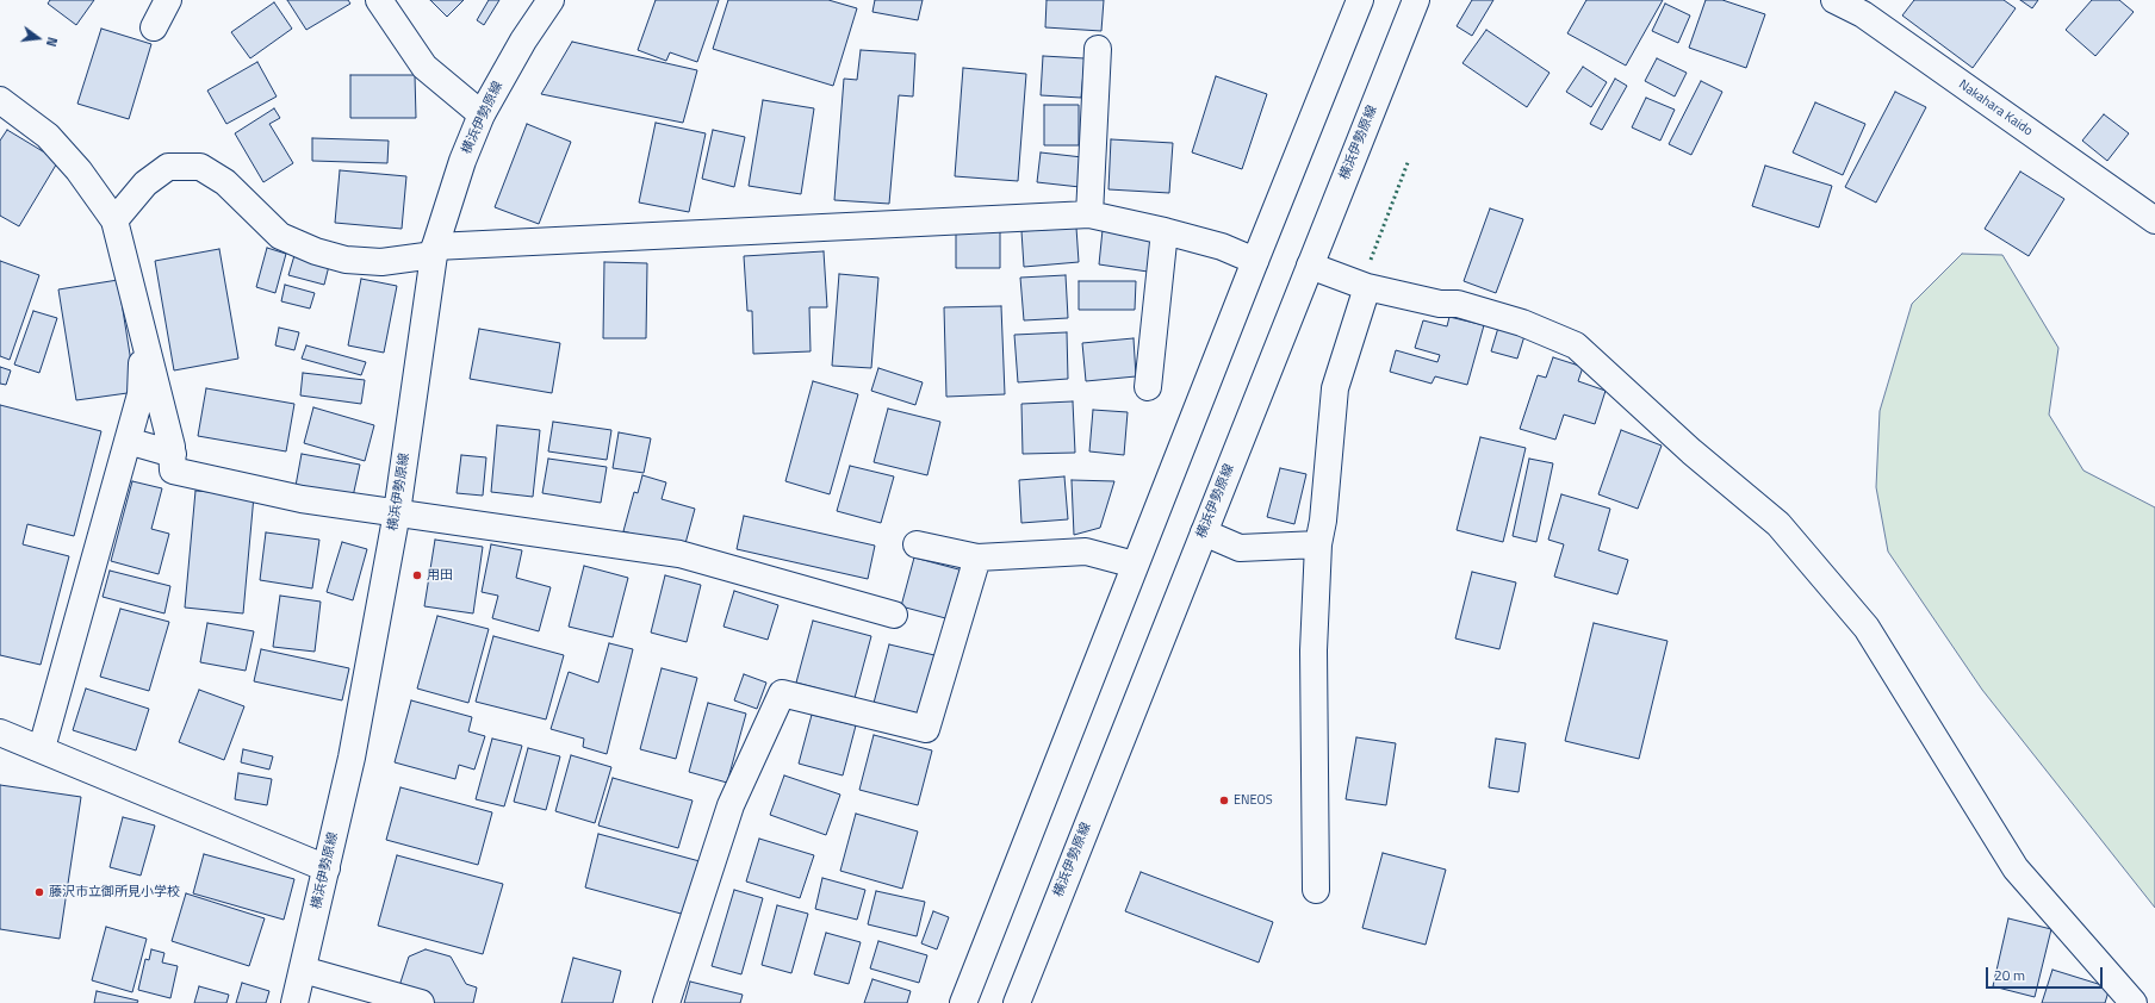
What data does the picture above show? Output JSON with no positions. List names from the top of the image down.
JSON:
{
  "streets": {
    "main road": ["Nakahara Kaido", "横浜伊勢原線"]
  },
  "places": ["用田", "ENEOS", "藤沢市立御所見小学校"],
  "scale_bar": "20 m",
  "north": "right"
}
